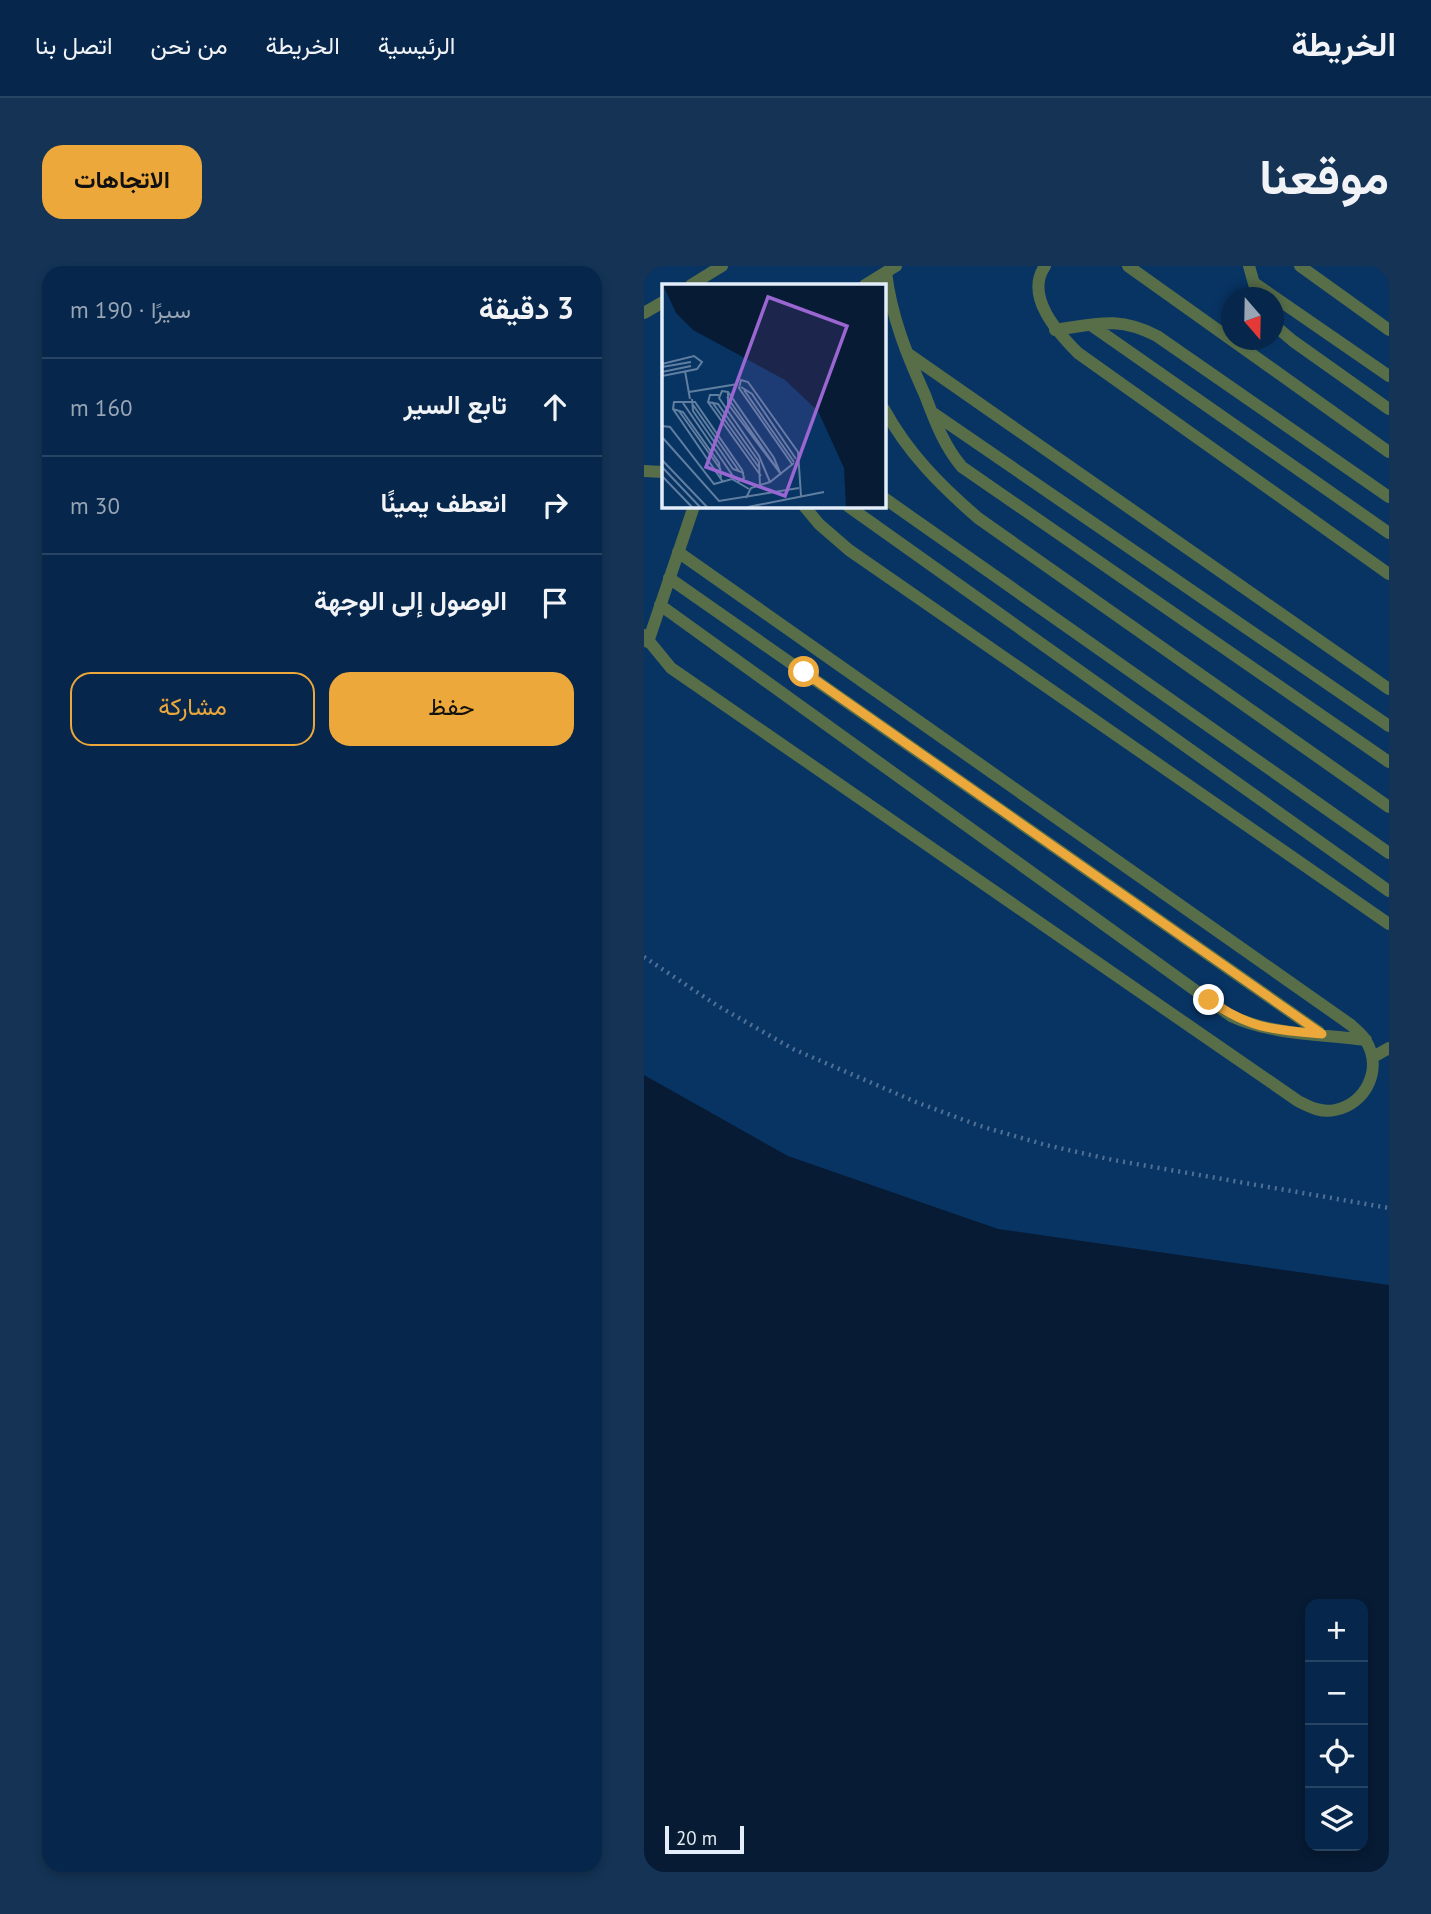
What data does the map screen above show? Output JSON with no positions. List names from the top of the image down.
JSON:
{
  "scale_bar": "20 m",
  "north": "bottom",
  "page": {
    "header": "الخريطة",
    "nav": [
      "الرئيسية",
      "الخريطة",
      "من نحن",
      "اتصل بنا"
    ],
    "title": "موقعنا",
    "buttons": [
      "الاتجاهات",
      ["حفظ", "مشاركة"]
    ],
    "heading": ["3 دقيقة", "سيرًا · 190 m"],
    "list": [
      ["تابع السير", "160 m"],
      ["انعطف يمينًا", "30 m"],
      "الوصول إلى الوجهة"
    ],
    "map_buttons": ["+", "−"],
    "scale": "20 m"
  }
}
